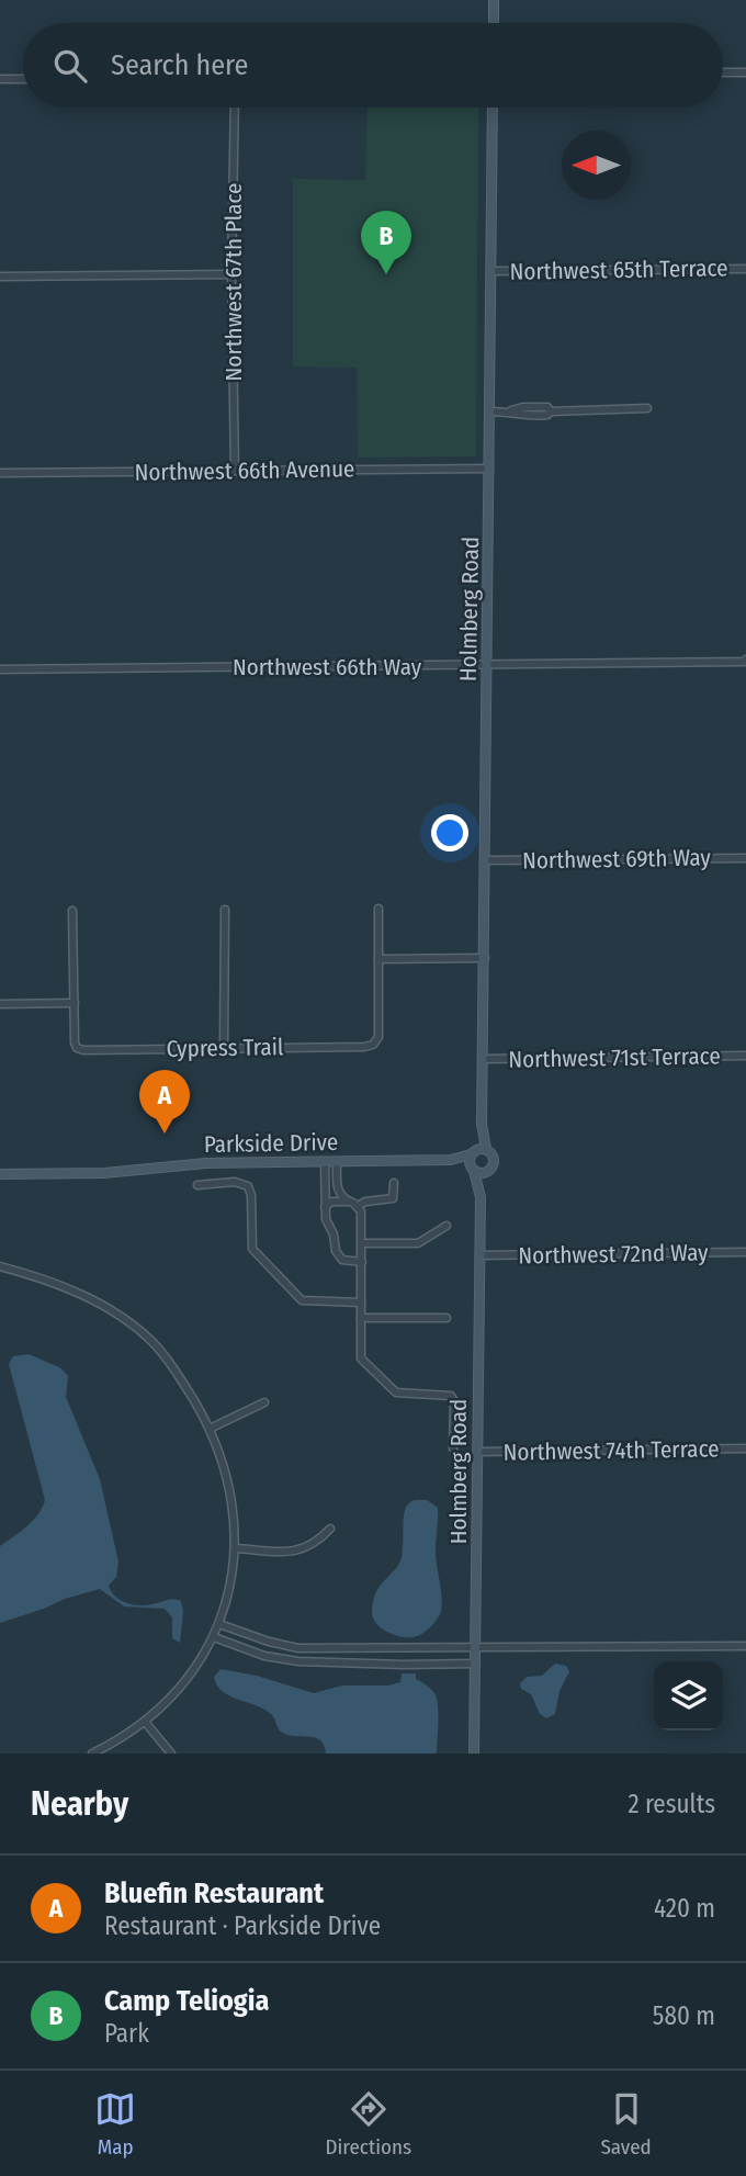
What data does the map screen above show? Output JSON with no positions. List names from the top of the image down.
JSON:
{
  "streets": {
    "street": [
      "Northwest 65th Terrace",
      "Northwest 67th Place",
      "Northwest 66th Avenue",
      "Holmberg Road",
      "Northwest 66th Way",
      "Northwest 69th Way",
      "Cypress Trail",
      "Northwest 71st Terrace",
      "Parkside Drive",
      "Northwest 72nd Way",
      "Northwest 74th Terrace"
    ]
  },
  "crossings": [
    ["Northwest 65th Terrace", "Holmberg Road"],
    ["Northwest 67th Place", "Northwest 66th Avenue"],
    ["Northwest 66th Avenue", "Holmberg Road"],
    ["Holmberg Road", "Northwest 66th Way"],
    ["Holmberg Road", "Northwest 69th Way"],
    ["Holmberg Road", "Northwest 71st Terrace"],
    ["Holmberg Road", "Parkside Drive"],
    ["Holmberg Road", "Northwest 72nd Way"],
    ["Holmberg Road", "Northwest 74th Terrace"]
  ],
  "north": "left",
  "page": {
    "search": "Search here",
    "pins": ["B", "A"],
    "heading": ["Nearby", "2 results"],
    "list": [
      {
        "mark": "A",
        "name": "Bluefin Restaurant",
        "note": "Restaurant · Parkside Drive",
        "value": "420 m"
      },
      {
        "mark": "B",
        "name": "Camp Teliogia",
        "note": "Park",
        "value": "580 m"
      }
    ],
    "nav": ["Map", "Directions", "Saved"]
  }
}
